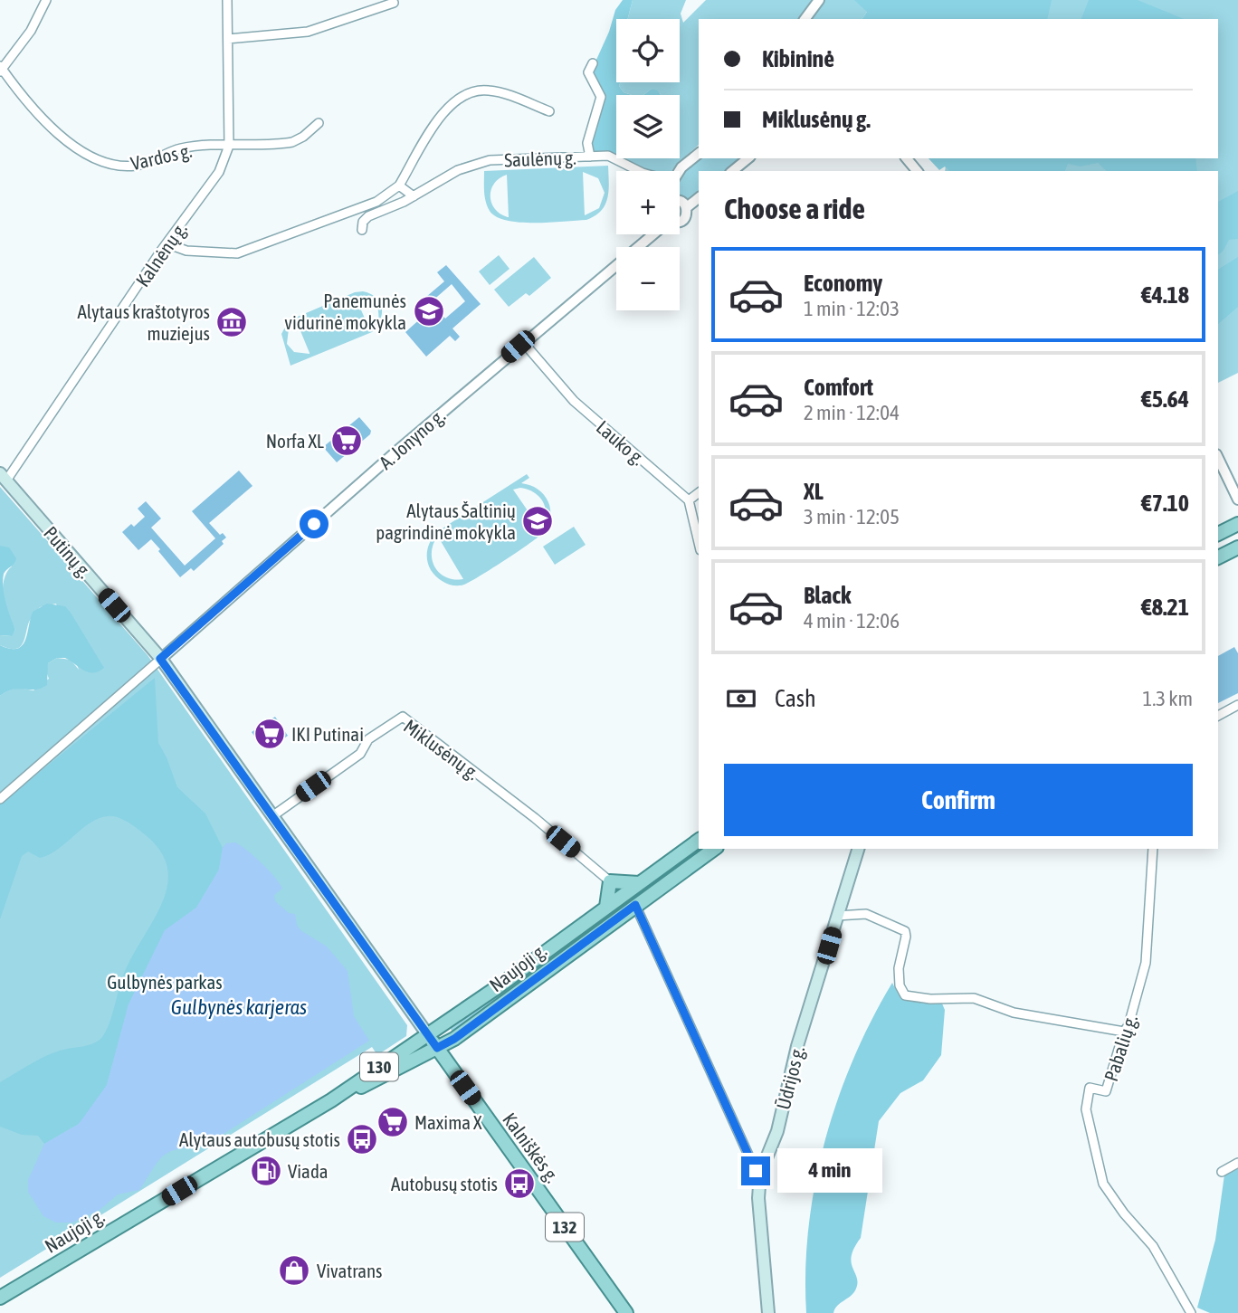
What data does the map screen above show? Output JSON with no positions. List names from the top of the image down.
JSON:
{
  "streets": {
    "main road": [
      "Putinų g.",
      "Naujoji g.",
      "130",
      "Ūdrijos g.",
      "Kalniškės g.",
      "132"
    ],
    "street": [
      "Vardos g.",
      "Saulėnų g.",
      "Kalnėnų g.",
      "A. Jonyno g.",
      "Lauko g.",
      "Miklusėnų g.",
      "Pabalių g."
    ]
  },
  "crossings": [
    ["Vardos g.", "Kalnėnų g."],
    ["Kalnėnų g.", "Putinų g."],
    ["A. Jonyno g.", "Lauko g."],
    ["A. Jonyno g.", "Putinų g."],
    ["Putinų g.", "Miklusėnų g."],
    ["Putinų g.", "Naujoji g."],
    ["Putinų g.", "Kalniškės g."],
    ["Naujoji g.", "Kalniškės g."]
  ],
  "water": ["Gulbynės karjeras"],
  "parks": ["Gulbynės parkas"],
  "places": {
    "school or university": ["Panemunės vidurinė mokykla", "Alytaus Šaltinių pagrindinė mokykla"],
    "museum": ["Alytaus kraštotyros muziejus"],
    "supermarket": ["Norfa XL", "IKI Putinai", "Maxima X"],
    "bus stop": ["Alytaus autobusų stotis", "Autobusų stotis"],
    "fuel station": ["Viada"],
    "shop": ["Vivatrans"]
  },
  "page": {
    "map_buttons": ["+", "−"],
    "banner": ["Kibininė", "Miklusėnų g."],
    "heading": "Choose a ride",
    "list": [
      {
        "name": "Economy",
        "note": "1 min · 12:03",
        "value": "€4.18"
      },
      {
        "name": "Comfort",
        "note": "2 min · 12:04",
        "value": "€5.64"
      },
      {
        "name": "XL",
        "note": "3 min · 12:05",
        "value": "€7.10"
      },
      {
        "name": "Black",
        "note": "4 min · 12:06",
        "value": "€8.21"
      }
    ],
    "pay": ["Cash", "1.3 km"],
    "buttons": "Confirm",
    "bubble": "4 min"
  }
}
